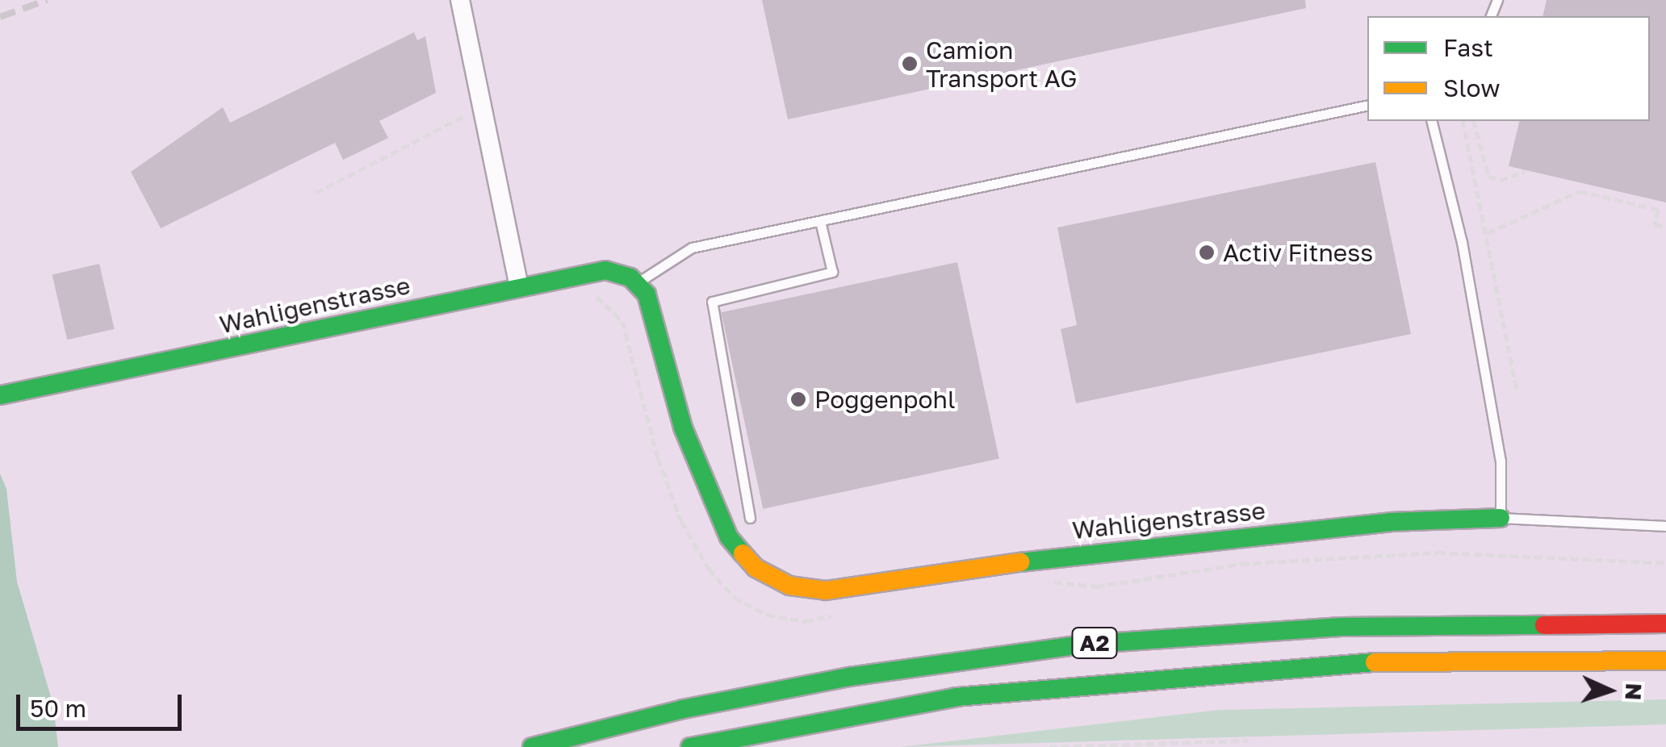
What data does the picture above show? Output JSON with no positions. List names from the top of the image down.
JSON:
{
  "streets": {
    "main road": ["Wahligenstrasse", "A2"]
  },
  "places": ["Camion Transport AG", "Activ Fitness", "Poggenpohl"],
  "legend": ["Fast", "Slow"],
  "scale_bar": "50 m",
  "north": "right"
}
